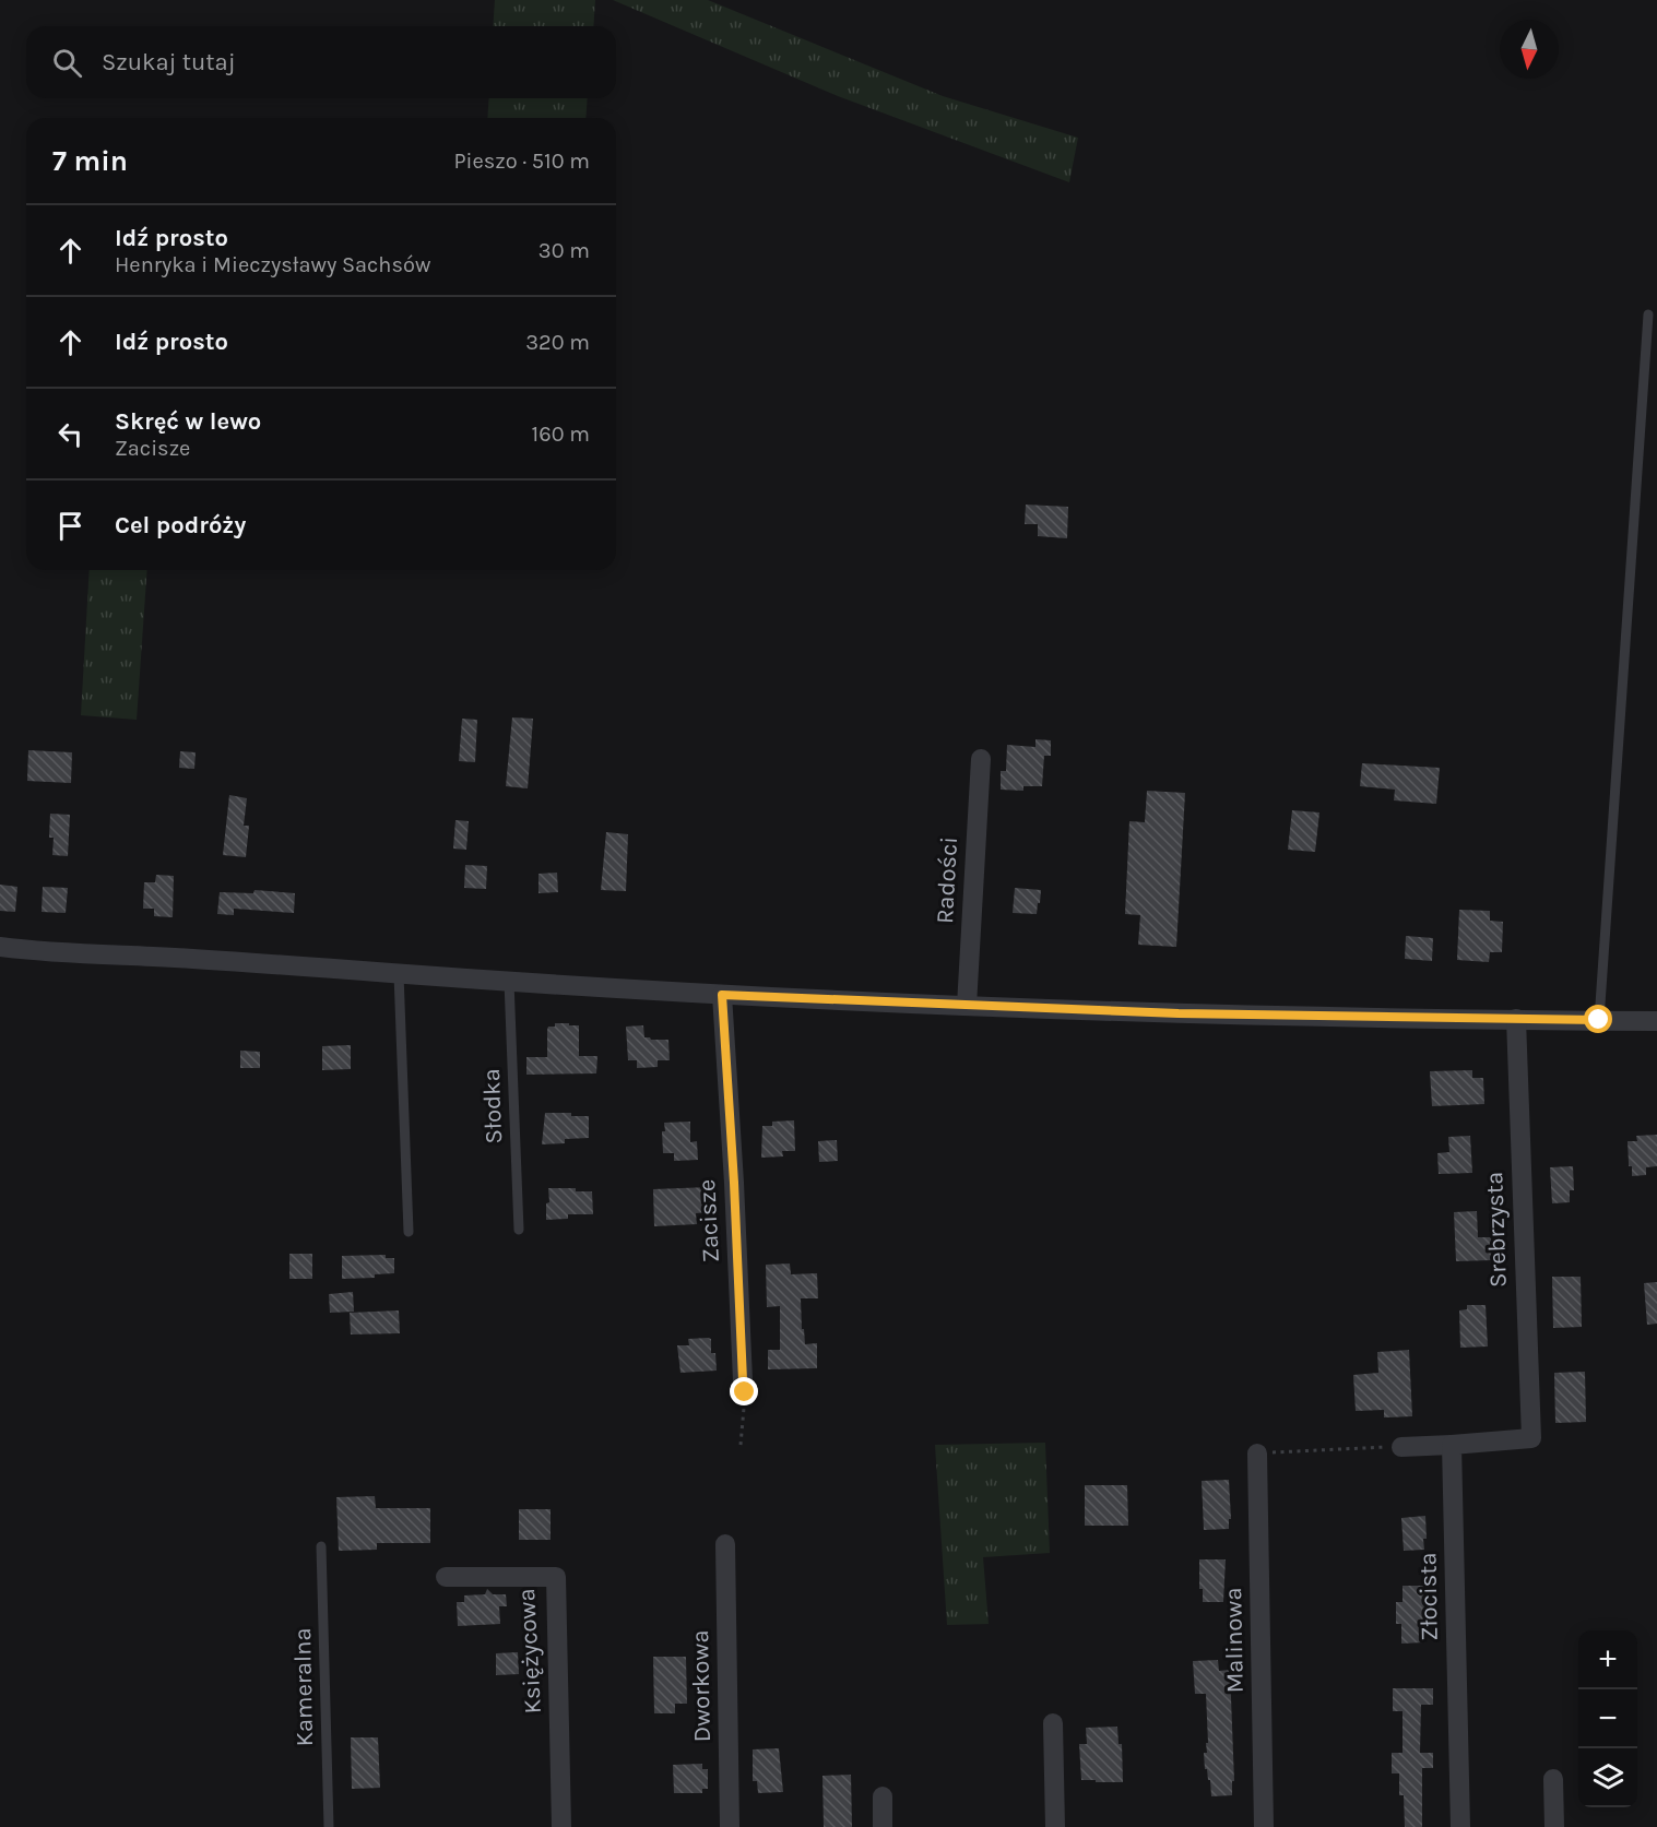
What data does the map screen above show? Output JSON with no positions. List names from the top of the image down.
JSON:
{
  "streets": {
    "street": [
      "Radości",
      "Zacisze",
      "Srebrzysta",
      "Złocista",
      "Malinowa",
      "Księżycowa",
      "Dworkowa"
    ],
    "lane": ["Słodka", "Kameralna"]
  },
  "crossings": [
    ["Srebrzysta", "Złocista"]
  ],
  "north": "bottom",
  "page": {
    "search": "Szukaj tutaj",
    "heading": ["7 min", "Pieszo · 510 m"],
    "list": [
      ["Idź prosto", "Henryka i Mieczysławy Sachsów", "30 m"],
      ["Idź prosto", "320 m"],
      ["Skręć w lewo", "Zacisze", "160 m"],
      "Cel podróży"
    ],
    "map_buttons": ["+", "−"]
  }
}
